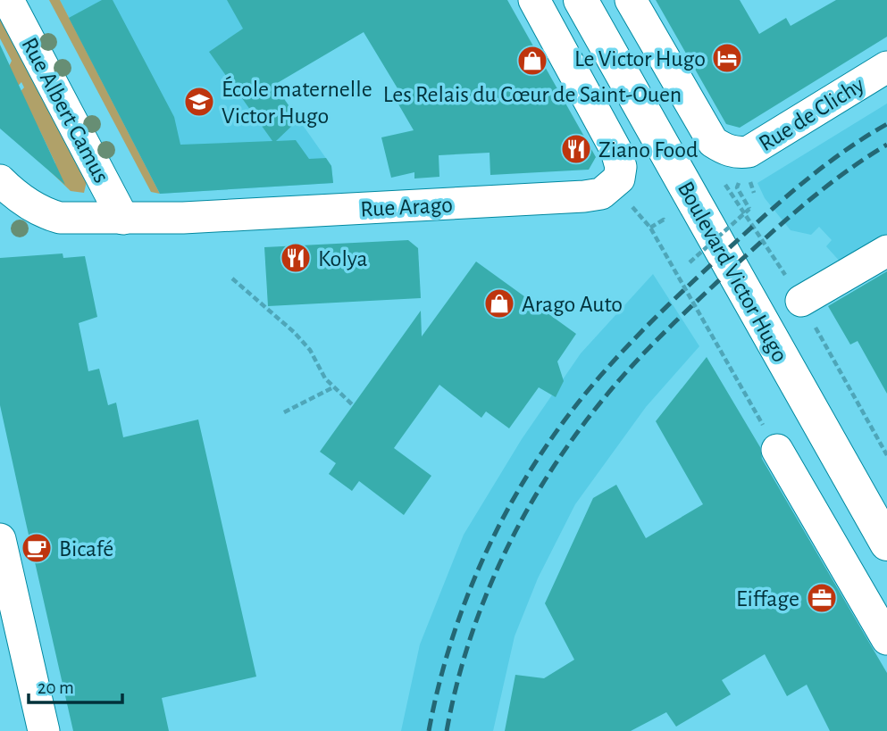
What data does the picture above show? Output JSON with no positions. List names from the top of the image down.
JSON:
{
  "streets": {
    "main road": ["Boulevard Victor Hugo"],
    "street": ["Rue Albert Camus", "Rue de Clichy", "Rue Arago"]
  },
  "crossings": [
    ["Rue Albert Camus", "Rue Arago"]
  ],
  "places": {
    "hotel": ["Le Victor Hugo"],
    "shop": ["Les Relais du Cœur de Saint-Ouen", "Arago Auto"],
    "school or university": ["École maternelle Victor Hugo"],
    "restaurant": ["Ziano Food", "Kolya"],
    "cafe": ["Bicafé"],
    "office": ["Eiffage"]
  },
  "scale_bar": "20 m"
}
